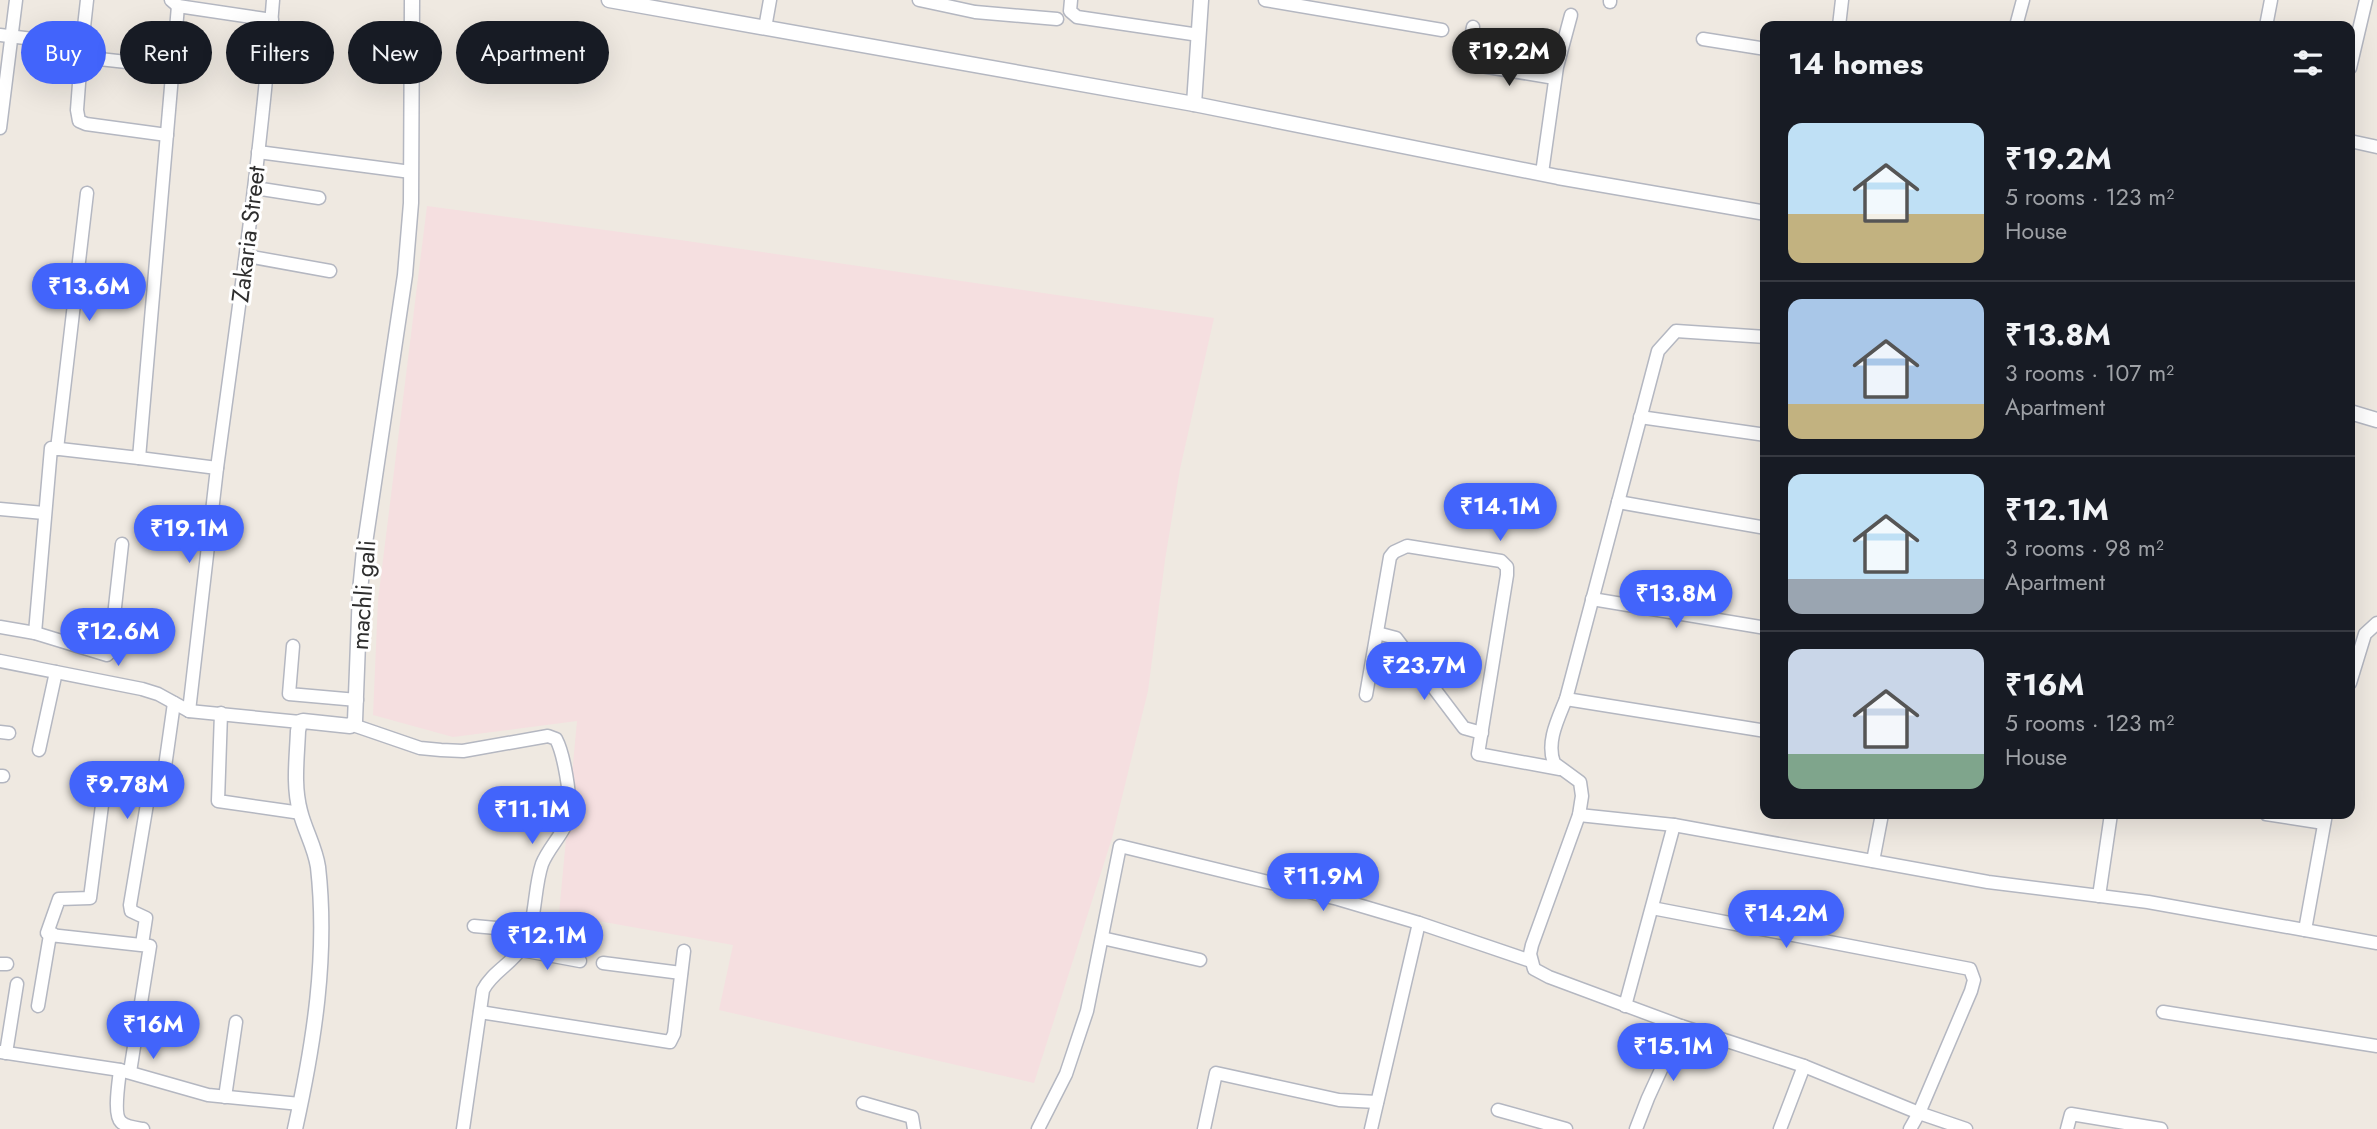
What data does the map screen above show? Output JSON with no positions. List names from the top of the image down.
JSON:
{
  "streets": {
    "street": ["Zakaria Street", "machli gali"]
  },
  "page": {
    "chip": [
      "Buy",
      "Rent",
      "Filters",
      "New",
      "Apartment"
    ],
    "heading": "14 homes",
    "price": [
      "₹19.2M",
      "₹13.6M",
      "₹14.1M",
      "₹19.1M",
      "₹13.8M",
      "₹12.6M",
      "₹23.7M",
      "₹9.78M",
      "₹11.1M",
      "₹11.9M",
      "₹14.2M",
      "₹12.1M",
      "₹16M",
      "₹15.1M"
    ],
    "list": [
      {
        "name": "₹19.2M",
        "note": "5 rooms · 123 m² · House"
      },
      {
        "name": "₹13.8M",
        "note": "3 rooms · 107 m² · Apartment"
      },
      {
        "name": "₹12.1M",
        "note": "3 rooms · 98 m² · Apartment"
      },
      {
        "name": "₹16M",
        "note": "5 rooms · 123 m² · House"
      }
    ]
  }
}
